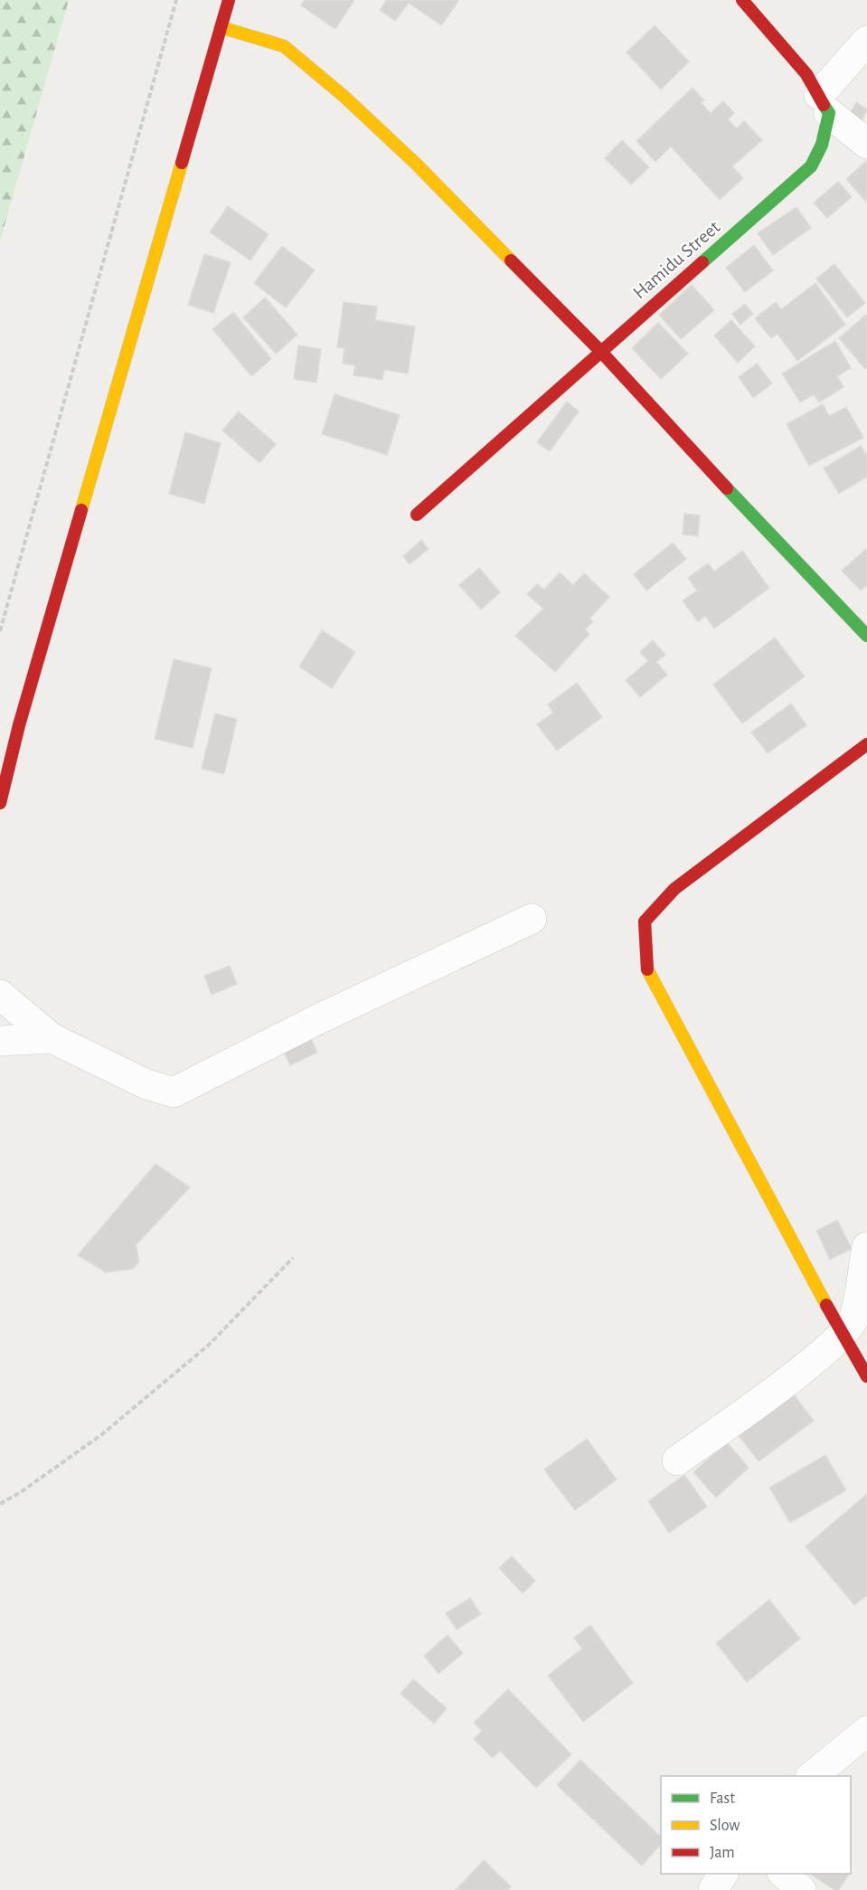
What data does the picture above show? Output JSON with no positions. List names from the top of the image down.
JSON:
{
  "streets": {
    "street": ["Hamidu Street"]
  },
  "legend": ["Fast", "Slow", "Jam"]
}
